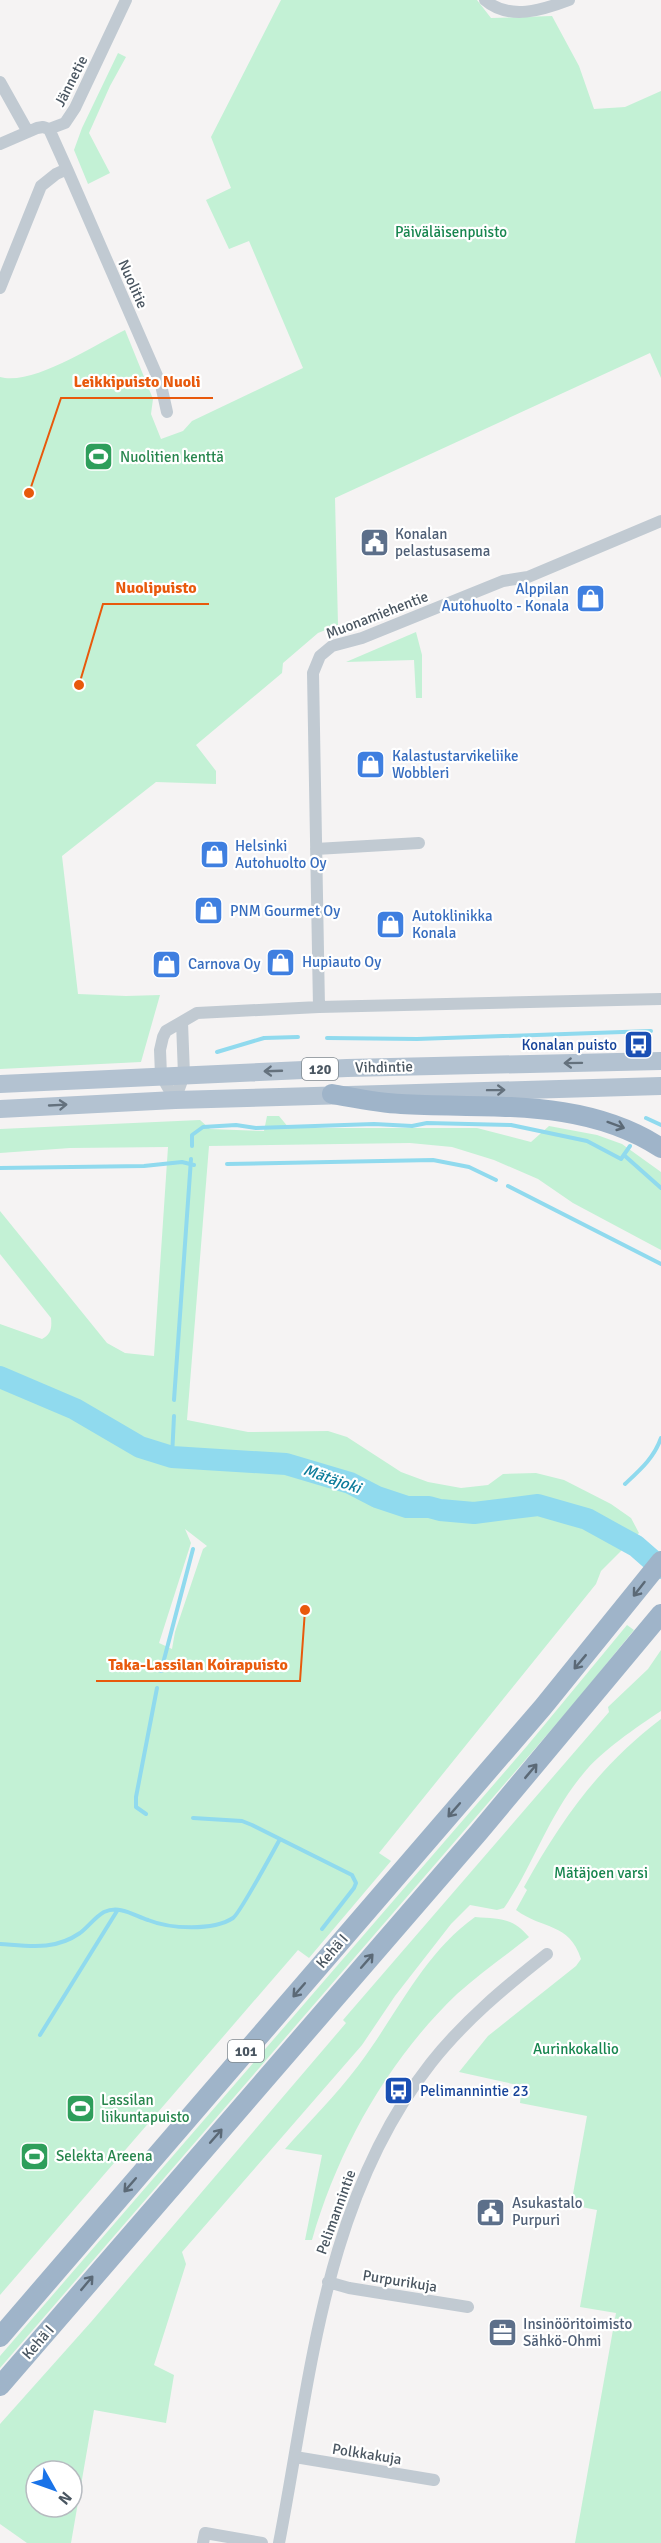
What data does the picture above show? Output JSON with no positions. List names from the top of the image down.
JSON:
{
  "streets": {
    "highway": ["Kehä I", "101"],
    "main road": ["Vihdintie", "120"],
    "street": [
      "Jännetie",
      "Nuolitie",
      "Muonamiehentie",
      "Pelimannintie",
      "Purpurikuja",
      "Polkkakuja"
    ]
  },
  "crossings": [
    ["Pelimannintie", "Purpurikuja"],
    ["Pelimannintie", "Polkkakuja"]
  ],
  "water": ["Mätäjoki"],
  "parks": ["Päiväläisenpuisto", "Mätäjoen varsi", "Aurinkokallio"],
  "places": {
    "sports": ["Nuolitien kenttä", "Lassilan liikuntapuisto", "Selekta Areena"],
    "other": ["Leikkipuisto Nuoli", "Nuolipuisto", "Taka-Lassilan Koirapuisto"],
    "public building": ["Konalan pelastusasema", "Asukastalo Purpuri"],
    "shop": [
      "Alppilan Autohuolto - Konala",
      "Kalastustarvikeliike Wobbleri",
      "Helsinki Autohuolto Oy",
      "PNM Gourmet Oy",
      "Autoklinikka Konala",
      "Hupiauto Oy",
      "Carnova Oy"
    ],
    "bus stop": ["Konalan puisto", "Pelimannintie 23"],
    "office": ["Insinööritoimisto Sähkö-Ohmi"]
  },
  "north": "bottom right"
}
